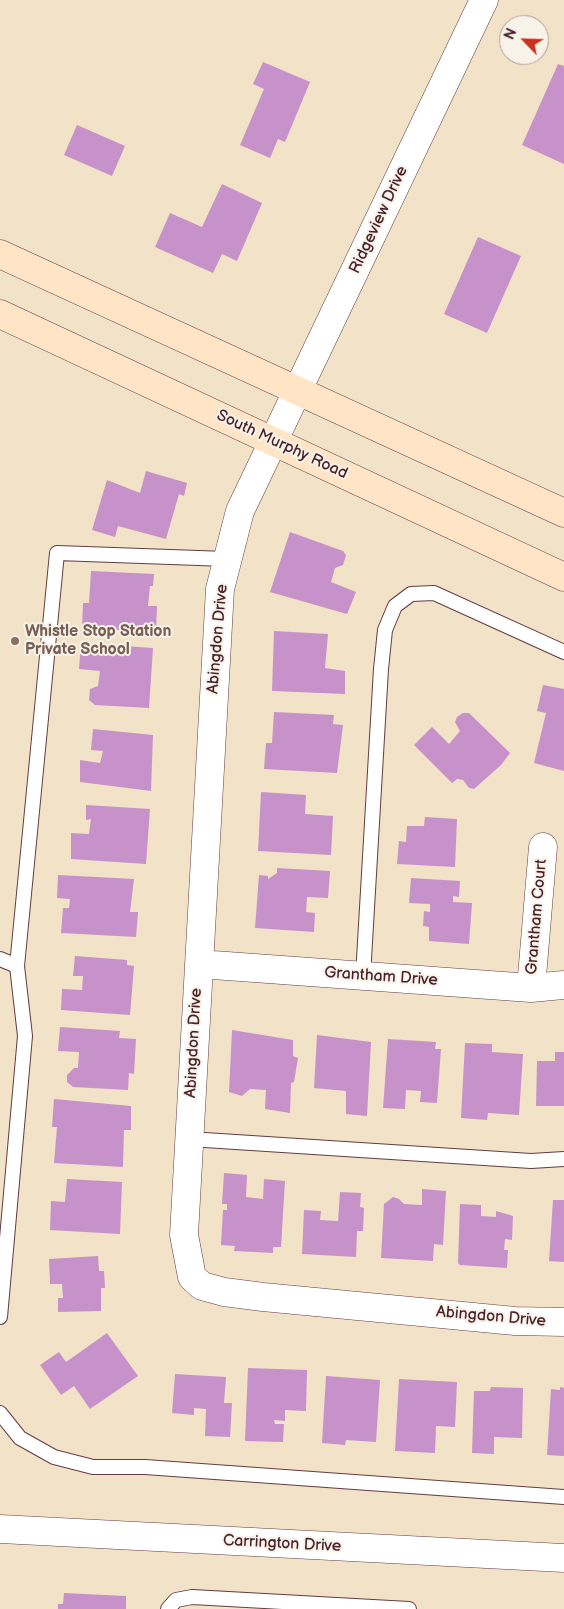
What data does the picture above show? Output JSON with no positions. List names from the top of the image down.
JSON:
{
  "streets": {
    "main road": ["South Murphy Road"],
    "street": [
      "Ridgeview Drive",
      "Abingdon Drive",
      "Grantham Court",
      "Grantham Drive",
      "Carrington Drive"
    ]
  },
  "crossings": [
    ["Ridgeview Drive", "South Murphy Road"],
    ["Ridgeview Drive", "Abingdon Drive"],
    ["South Murphy Road", "Abingdon Drive"],
    ["Abingdon Drive", "Grantham Drive"],
    ["Grantham Court", "Grantham Drive"]
  ],
  "places": ["Whistle Stop Station Private School"],
  "north": "top left"
}
